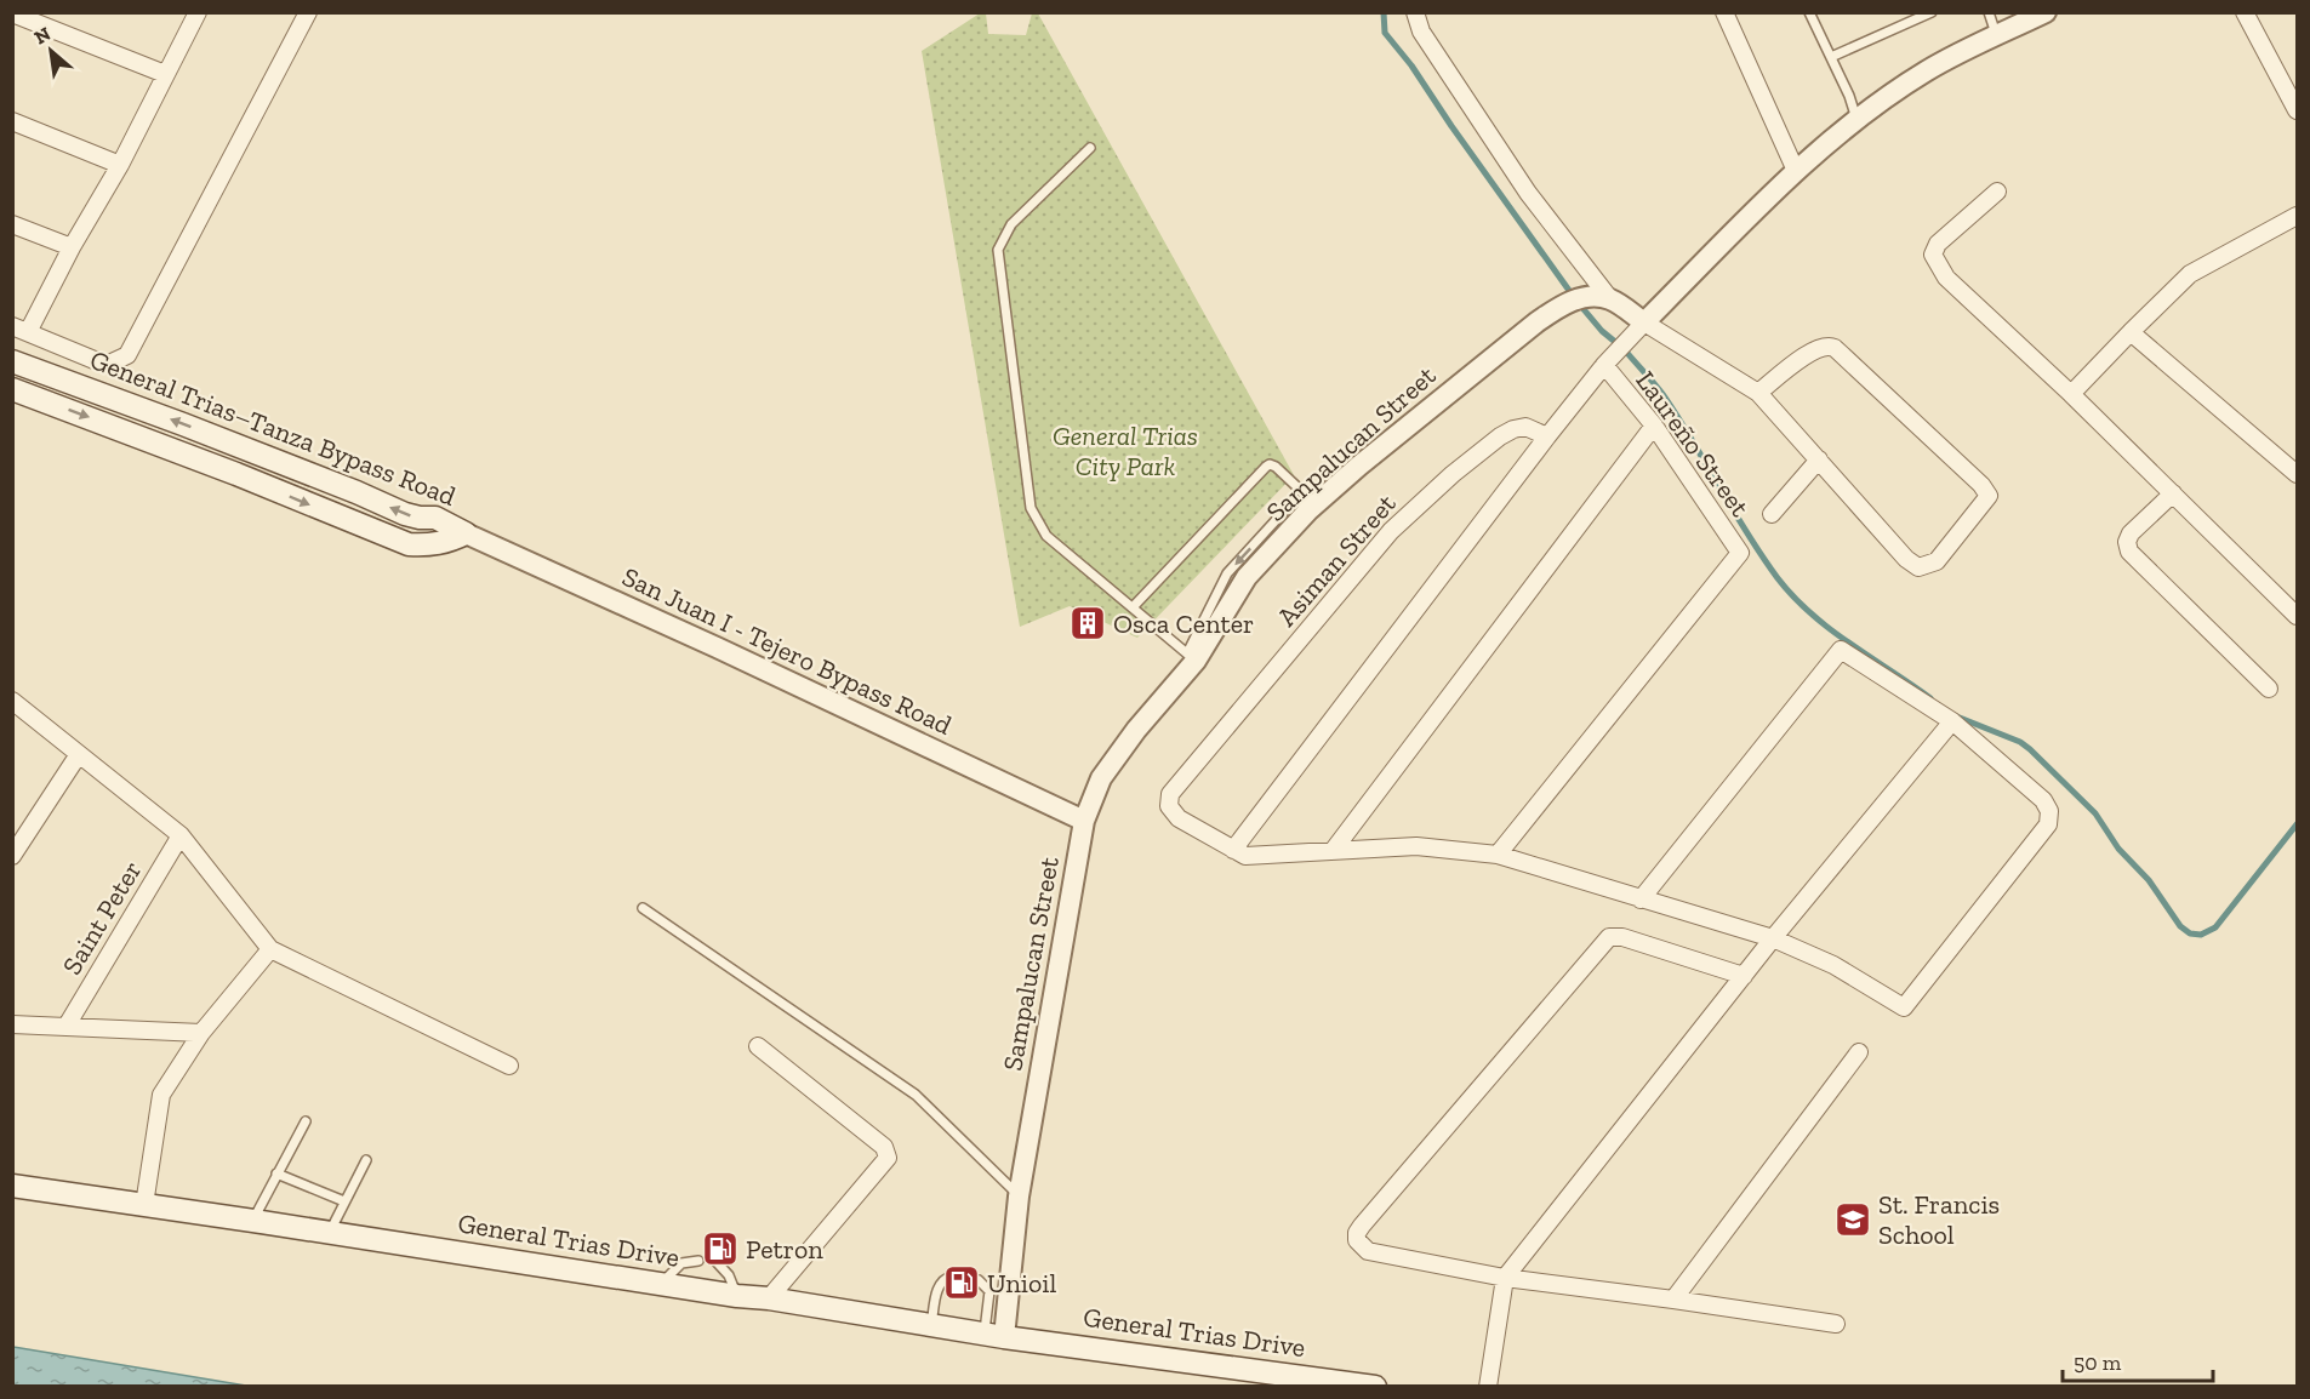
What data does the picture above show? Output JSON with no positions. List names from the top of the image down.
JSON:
{
  "streets": {
    "main road": ["General Trias–Tanza Bypass Road", "General Trias Drive"],
    "street": [
      "Sampalucan Street",
      "Laureño Street",
      "Asiman Street",
      "San Juan I - Tejero Bypass Road",
      "Saint Peter"
    ]
  },
  "crossings": [
    ["General Trias–Tanza Bypass Road", "San Juan I - Tejero Bypass Road"],
    ["Sampalucan Street", "San Juan I - Tejero Bypass Road"],
    ["Sampalucan Street", "General Trias Drive"]
  ],
  "parks": ["General Trias City Park"],
  "places": {
    "building": ["Osca Center"],
    "school or university": ["St. Francis School"],
    "fuel station": ["Petron", "Unioil"]
  },
  "scale_bar": "50 m",
  "north": "top left"
}
